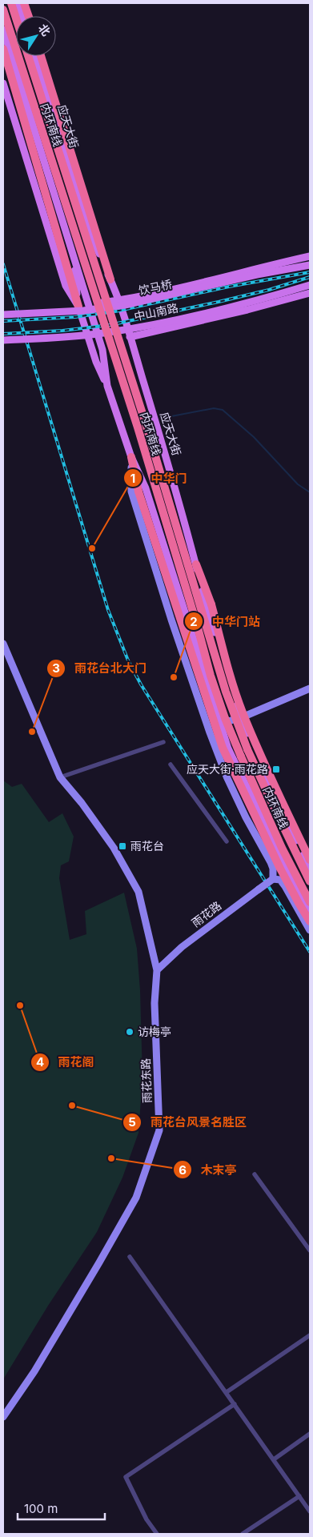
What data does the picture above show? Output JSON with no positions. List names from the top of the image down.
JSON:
{
  "streets": {
    "highway": ["内环南线"],
    "main road": [
      "应天大街",
      "饮马桥",
      "中山南路",
      "雨花路",
      "雨花东路"
    ]
  },
  "crossings": [
    ["雨花路", "雨花东路"]
  ],
  "places": {
    "other": [
      "中华门",
      "中华门站",
      "雨花台北大门",
      "雨花阁",
      "访梅亭",
      "雨花台风景名胜区",
      "木末亭"
    ],
    "transit": ["应天大街·雨花路", "雨花台"]
  },
  "scale_bar": "100 m",
  "north": "top right"
}
